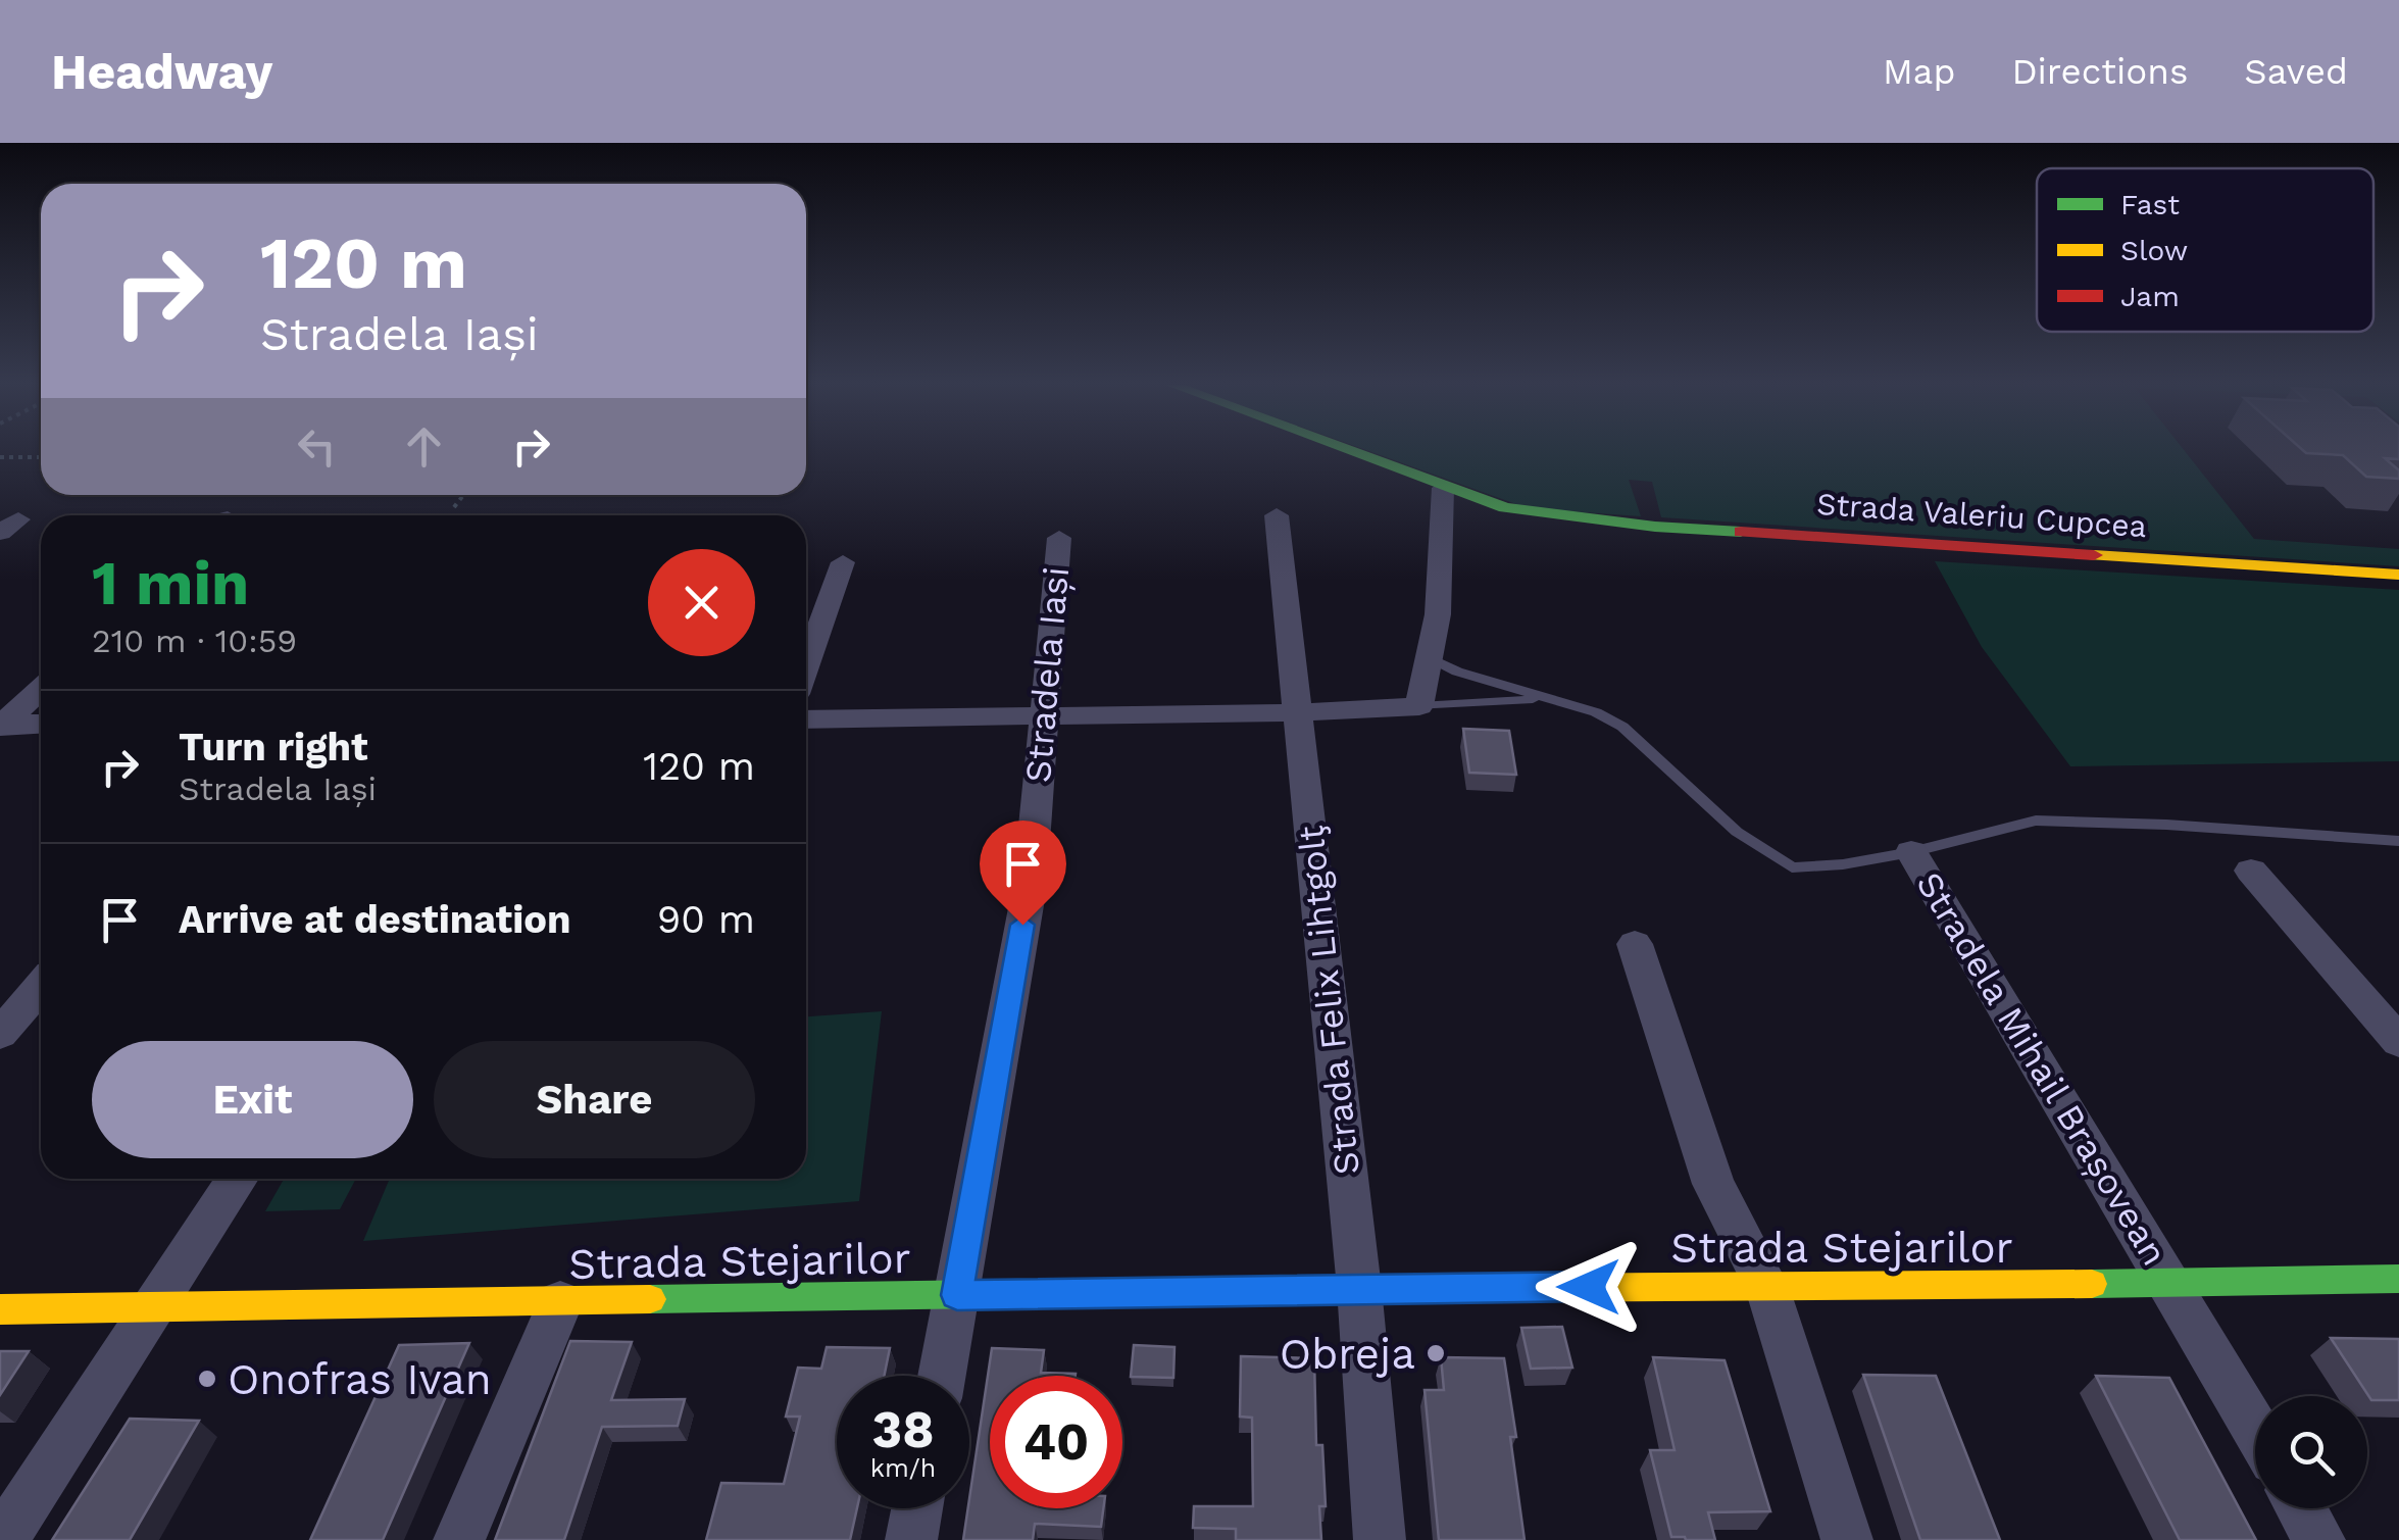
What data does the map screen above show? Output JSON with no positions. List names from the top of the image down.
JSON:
{
  "streets": {
    "street": [
      "Strada Valeriu Cupcea",
      "Stradela Iași",
      "Strada Felix Lihtgolţ",
      "Stradela Mihail Brașovean",
      "Strada Stejarilor"
    ]
  },
  "crossings": [
    ["Stradela Iași", "Strada Stejarilor"],
    ["Strada Felix Lihtgolţ", "Strada Stejarilor"],
    ["Stradela Mihail Brașovean", "Strada Stejarilor"]
  ],
  "places": ["Obreja", "Onofras Ivan"],
  "legend": ["Fast", "Slow", "Jam"],
  "page": {
    "header": "Headway",
    "nav": ["Map", "Directions", "Saved"],
    "turn": ["120 m", "Stradela Iași"],
    "heading": ["1 min", "210 m · 10:59"],
    "list": [
      {
        "name": "Turn right",
        "note": "Stradela Iași",
        "value": "120 m"
      },
      {
        "name": "Arrive at destination",
        "value": "90 m"
      }
    ],
    "buttons": ["Exit", "Share"],
    "speed": "38 km/h",
    "limit": "40"
  }
}
